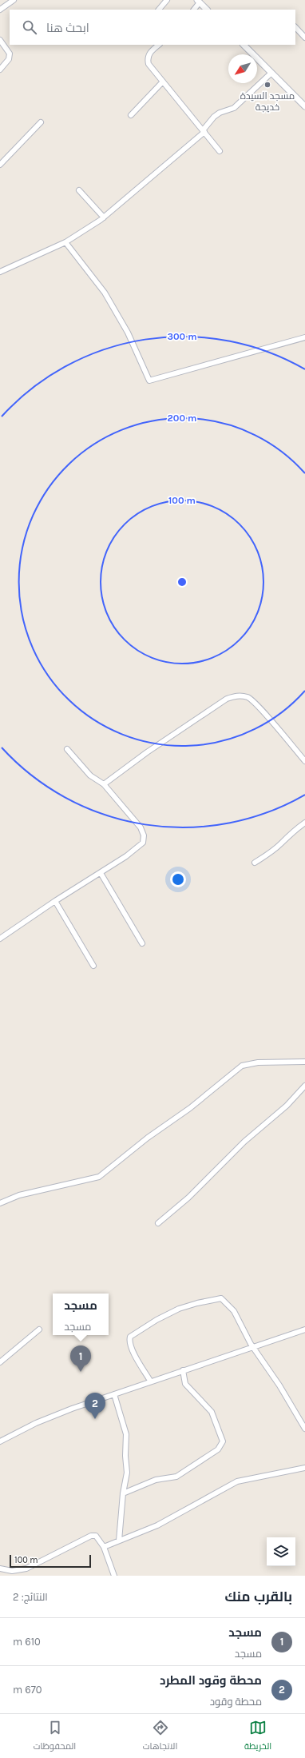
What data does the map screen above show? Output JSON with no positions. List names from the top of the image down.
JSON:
{
  "places": ["مسجد السيدة خديجة"],
  "scale_bar": "100 m",
  "north": "bottom left",
  "page": {
    "search": "ابحث هنا",
    "popup": ["مسجد", "مسجد"],
    "pins": ["1", "2"],
    "scale": "100 m",
    "heading": ["بالقرب منك", "النتائج: 2"],
    "list": [
      {
        "mark": "1",
        "name": "مسجد",
        "note": "مسجد",
        "value": "610 m"
      },
      {
        "mark": "2",
        "name": "محطة وقود المطرد",
        "note": "محطة وقود",
        "value": "670 m"
      }
    ],
    "nav": ["الخريطة", "الاتجاهات", "المحفوظات"]
  },
  "rings": ["300 m", "200 m", "100 m"]
}
